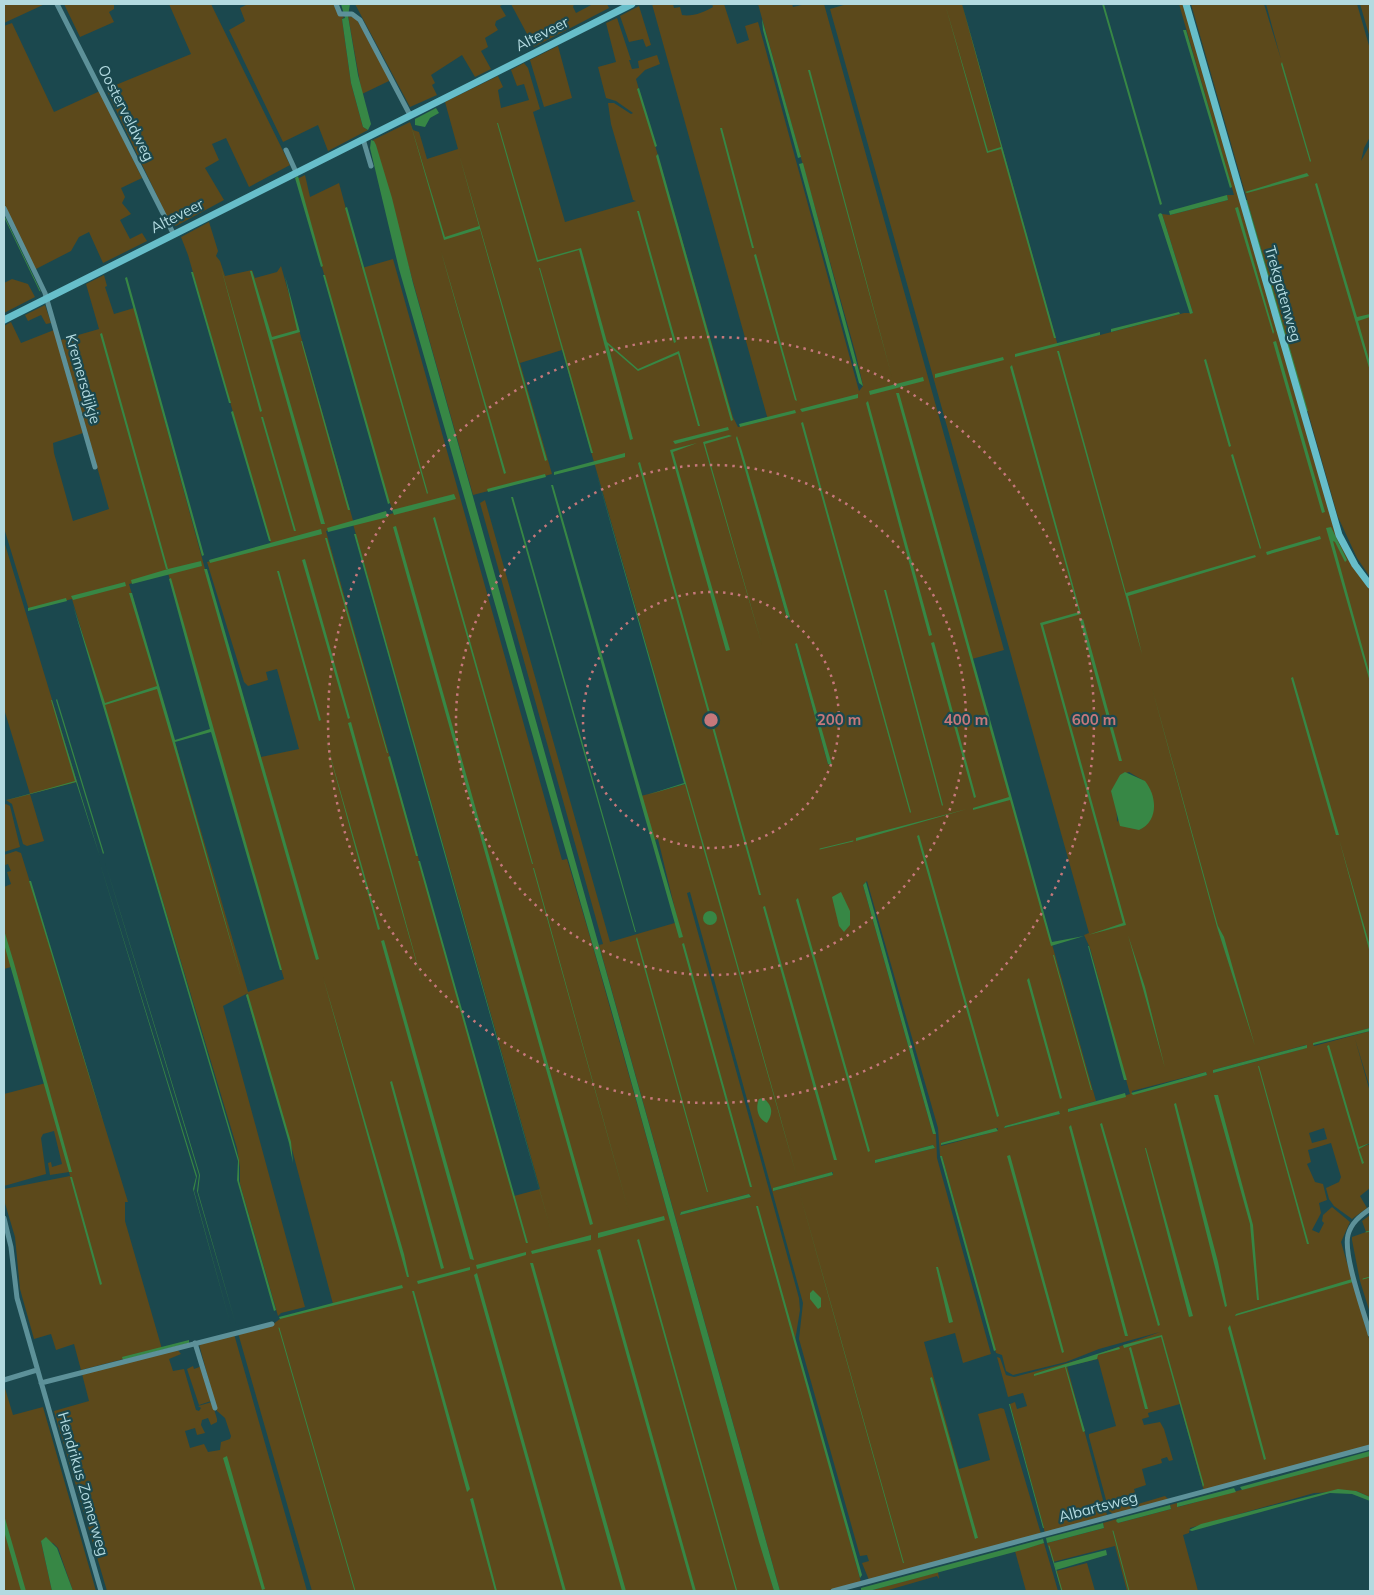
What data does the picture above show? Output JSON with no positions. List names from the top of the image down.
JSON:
{
  "streets": {
    "street": [
      "Alteveer",
      "Oosterveldweg",
      "Trekgatenweg",
      "Kremersdijkje",
      "Hendrikus Zomerweg",
      "Albartsweg"
    ]
  },
  "crossings": [
    ["Alteveer", "Oosterveldweg"],
    ["Alteveer", "Kremersdijkje"]
  ],
  "rings": ["200 m", "400 m", "600 m"]
}
